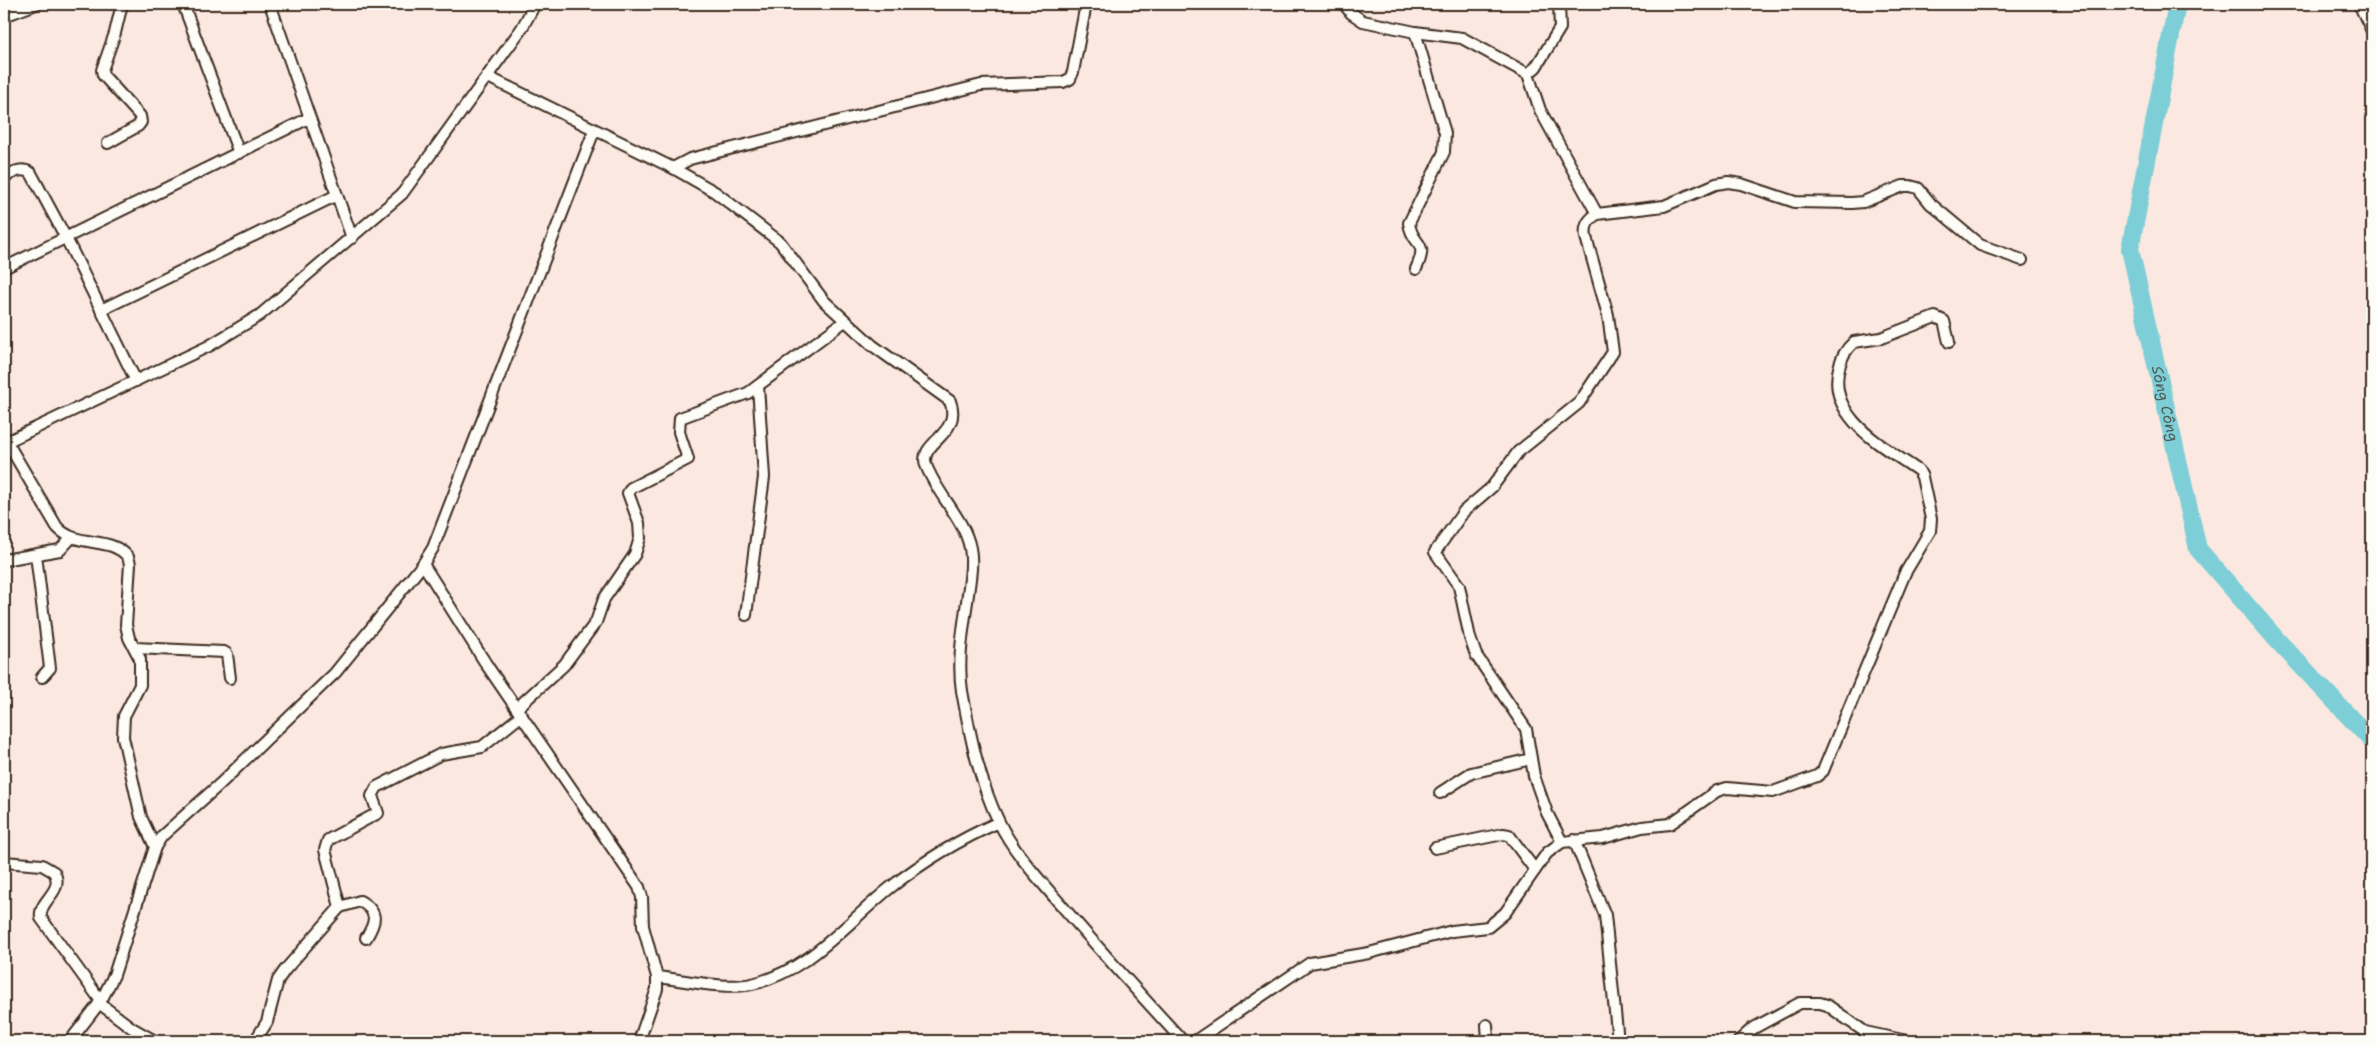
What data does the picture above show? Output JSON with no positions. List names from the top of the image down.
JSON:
{
  "water": ["Sông Công"]
}
